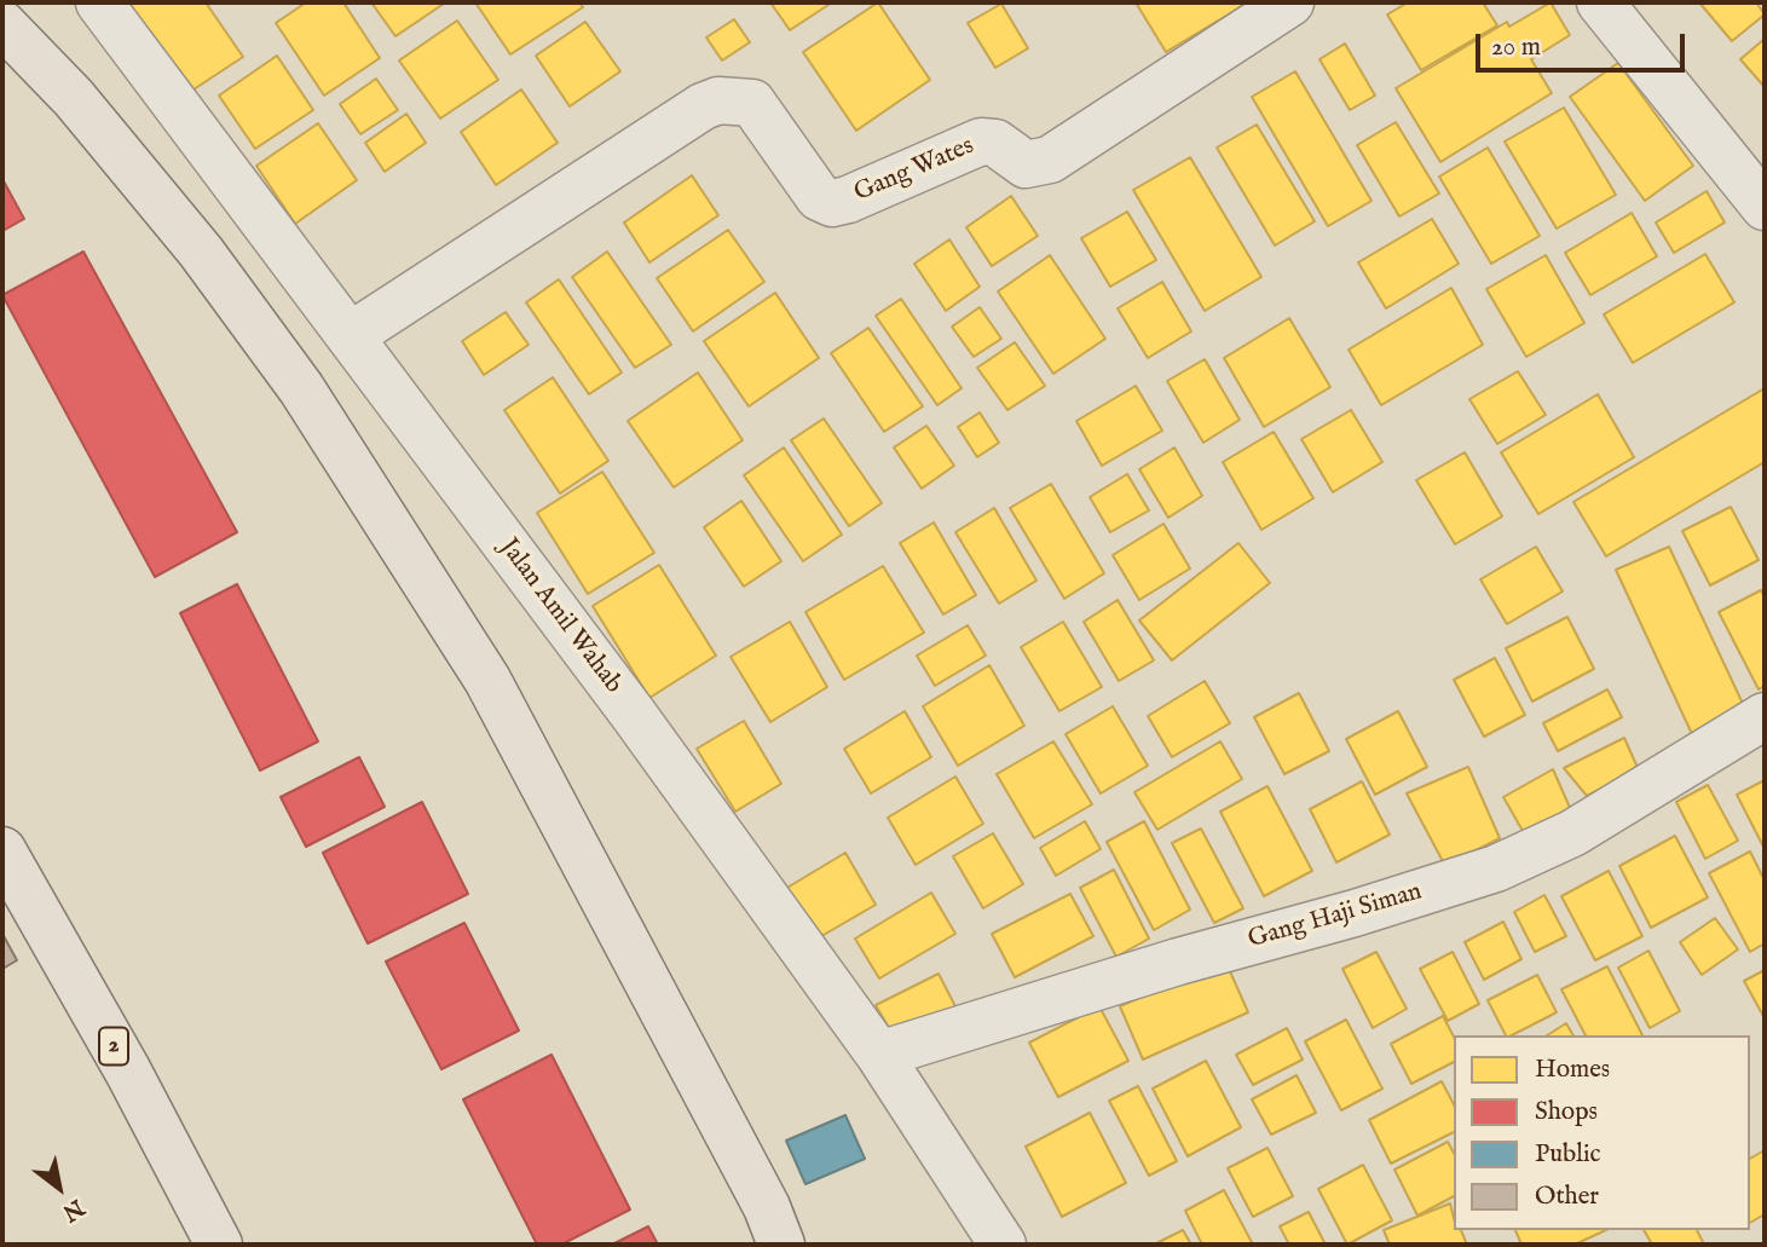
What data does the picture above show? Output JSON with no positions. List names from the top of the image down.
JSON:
{
  "streets": {
    "highway": ["2"],
    "street": ["Gang Wates", "Jalan Amil Wahab", "Gang Haji Siman"]
  },
  "crossings": [
    ["Gang Wates", "Jalan Amil Wahab"],
    ["Jalan Amil Wahab", "Gang Haji Siman"]
  ],
  "legend": [
    "Homes",
    "Shops",
    "Public",
    "Other"
  ],
  "scale_bar": "20 m",
  "north": "bottom right"
}
